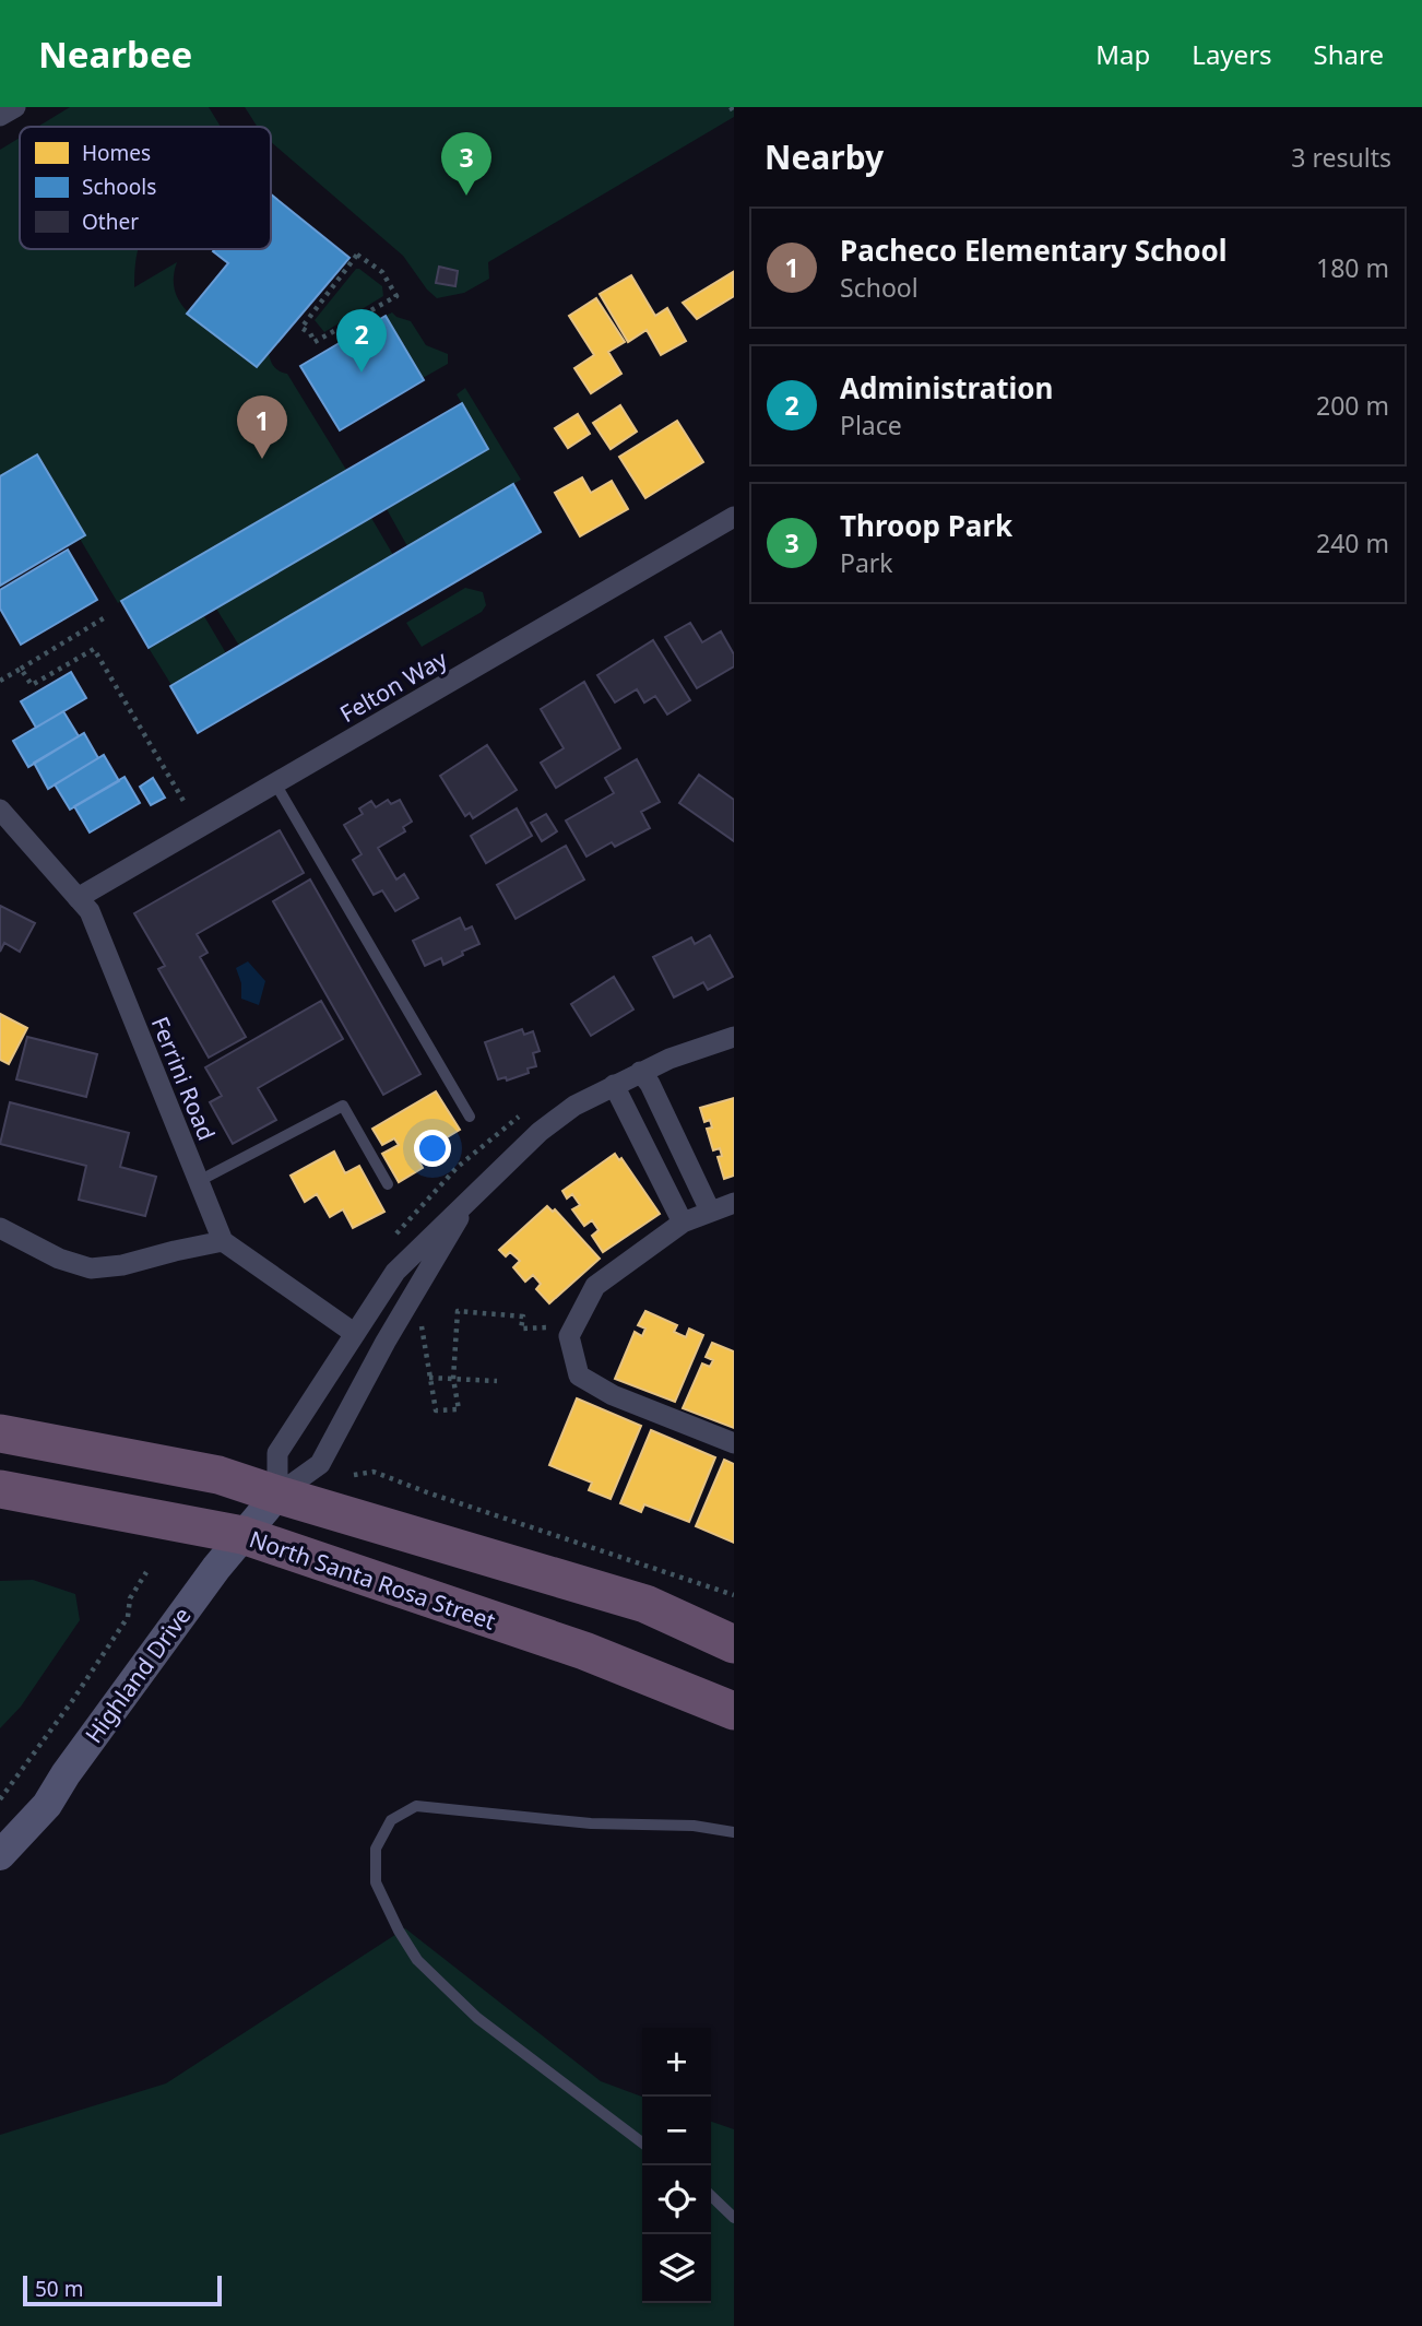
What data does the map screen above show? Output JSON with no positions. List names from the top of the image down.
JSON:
{
  "streets": {
    "highway": ["North Santa Rosa Street"],
    "street": ["Felton Way", "Ferrini Road", "Highland Drive"]
  },
  "crossings": [
    ["Felton Way", "Ferrini Road"],
    ["North Santa Rosa Street", "Highland Drive"]
  ],
  "legend": ["Homes", "Schools", "Other"],
  "scale_bar": "50 m",
  "page": {
    "header": "Nearbee",
    "nav": ["Map", "Layers", "Share"],
    "heading": ["Nearby", "3 results"],
    "pins": ["3", "2", "1"],
    "list": [
      {
        "mark": "1",
        "name": "Pacheco Elementary School",
        "note": "School",
        "value": "180 m"
      },
      {
        "mark": "2",
        "name": "Administration",
        "note": "Place",
        "value": "200 m"
      },
      {
        "mark": "3",
        "name": "Throop Park",
        "note": "Park",
        "value": "240 m"
      }
    ],
    "map_buttons": ["+", "−"],
    "scale": "50 m"
  }
}
